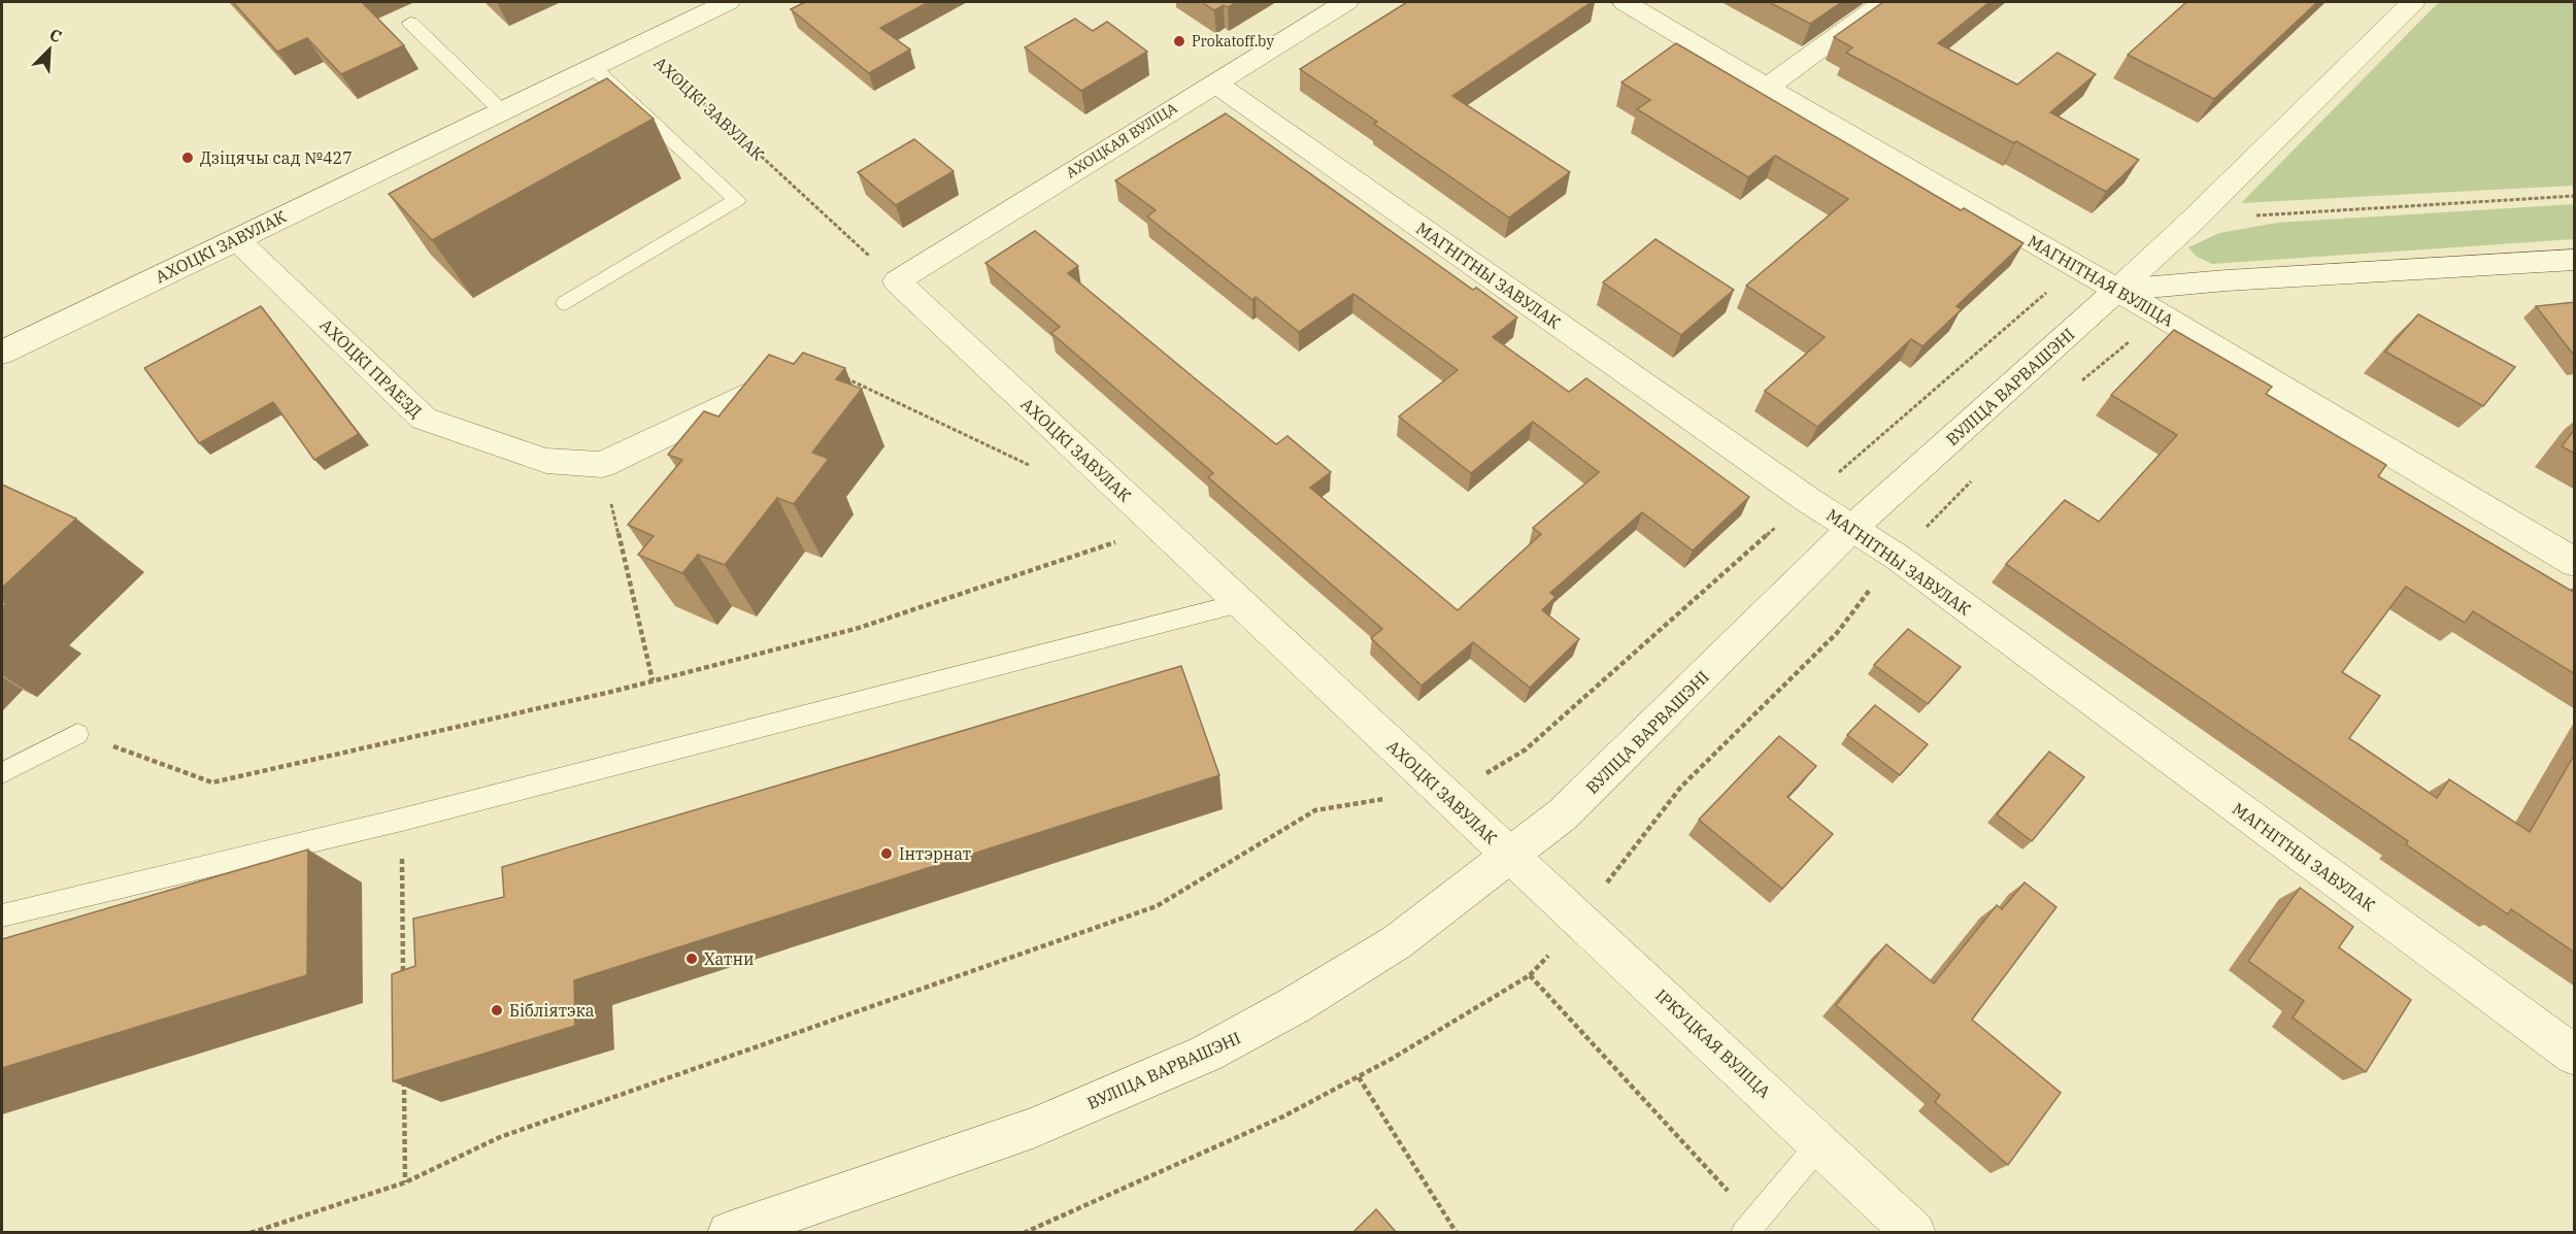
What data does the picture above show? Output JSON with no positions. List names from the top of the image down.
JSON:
{
  "streets": {
    "street": [
      "АХОЦКІ ЗАВУЛАК",
      "АХОЦКАЯ ВУЛІЦА",
      "МАГНІТНЫ ЗАВУЛАК",
      "МАГНІТНАЯ ВУЛІЦА",
      "АХОЦКІ ПРАЕЗД",
      "ВУЛІЦА ВАРВАШЭНІ",
      "ІРКУЦКАЯ ВУЛІЦА"
    ]
  },
  "crossings": [
    ["АХОЦКІ ЗАВУЛАК", "АХОЦКАЯ ВУЛІЦА"],
    ["АХОЦКІ ЗАВУЛАК", "АХОЦКІ ПРАЕЗД"],
    ["АХОЦКІ ЗАВУЛАК", "ВУЛІЦА ВАРВАШЭНІ"],
    ["АХОЦКІ ЗАВУЛАК", "ІРКУЦКАЯ ВУЛІЦА"],
    ["АХОЦКАЯ ВУЛІЦА", "МАГНІТНЫ ЗАВУЛАК"],
    ["МАГНІТНЫ ЗАВУЛАК", "ВУЛІЦА ВАРВАШЭНІ"],
    ["МАГНІТНАЯ ВУЛІЦА", "ВУЛІЦА ВАРВАШЭНІ"],
    ["ВУЛІЦА ВАРВАШЭНІ", "ІРКУЦКАЯ ВУЛІЦА"]
  ],
  "places": [
    "Prokatoff.by",
    "Дзіцячы сад №427",
    "Інтэрнат",
    "Хатни",
    "Бібліятэка"
  ],
  "north": "top right"
}
